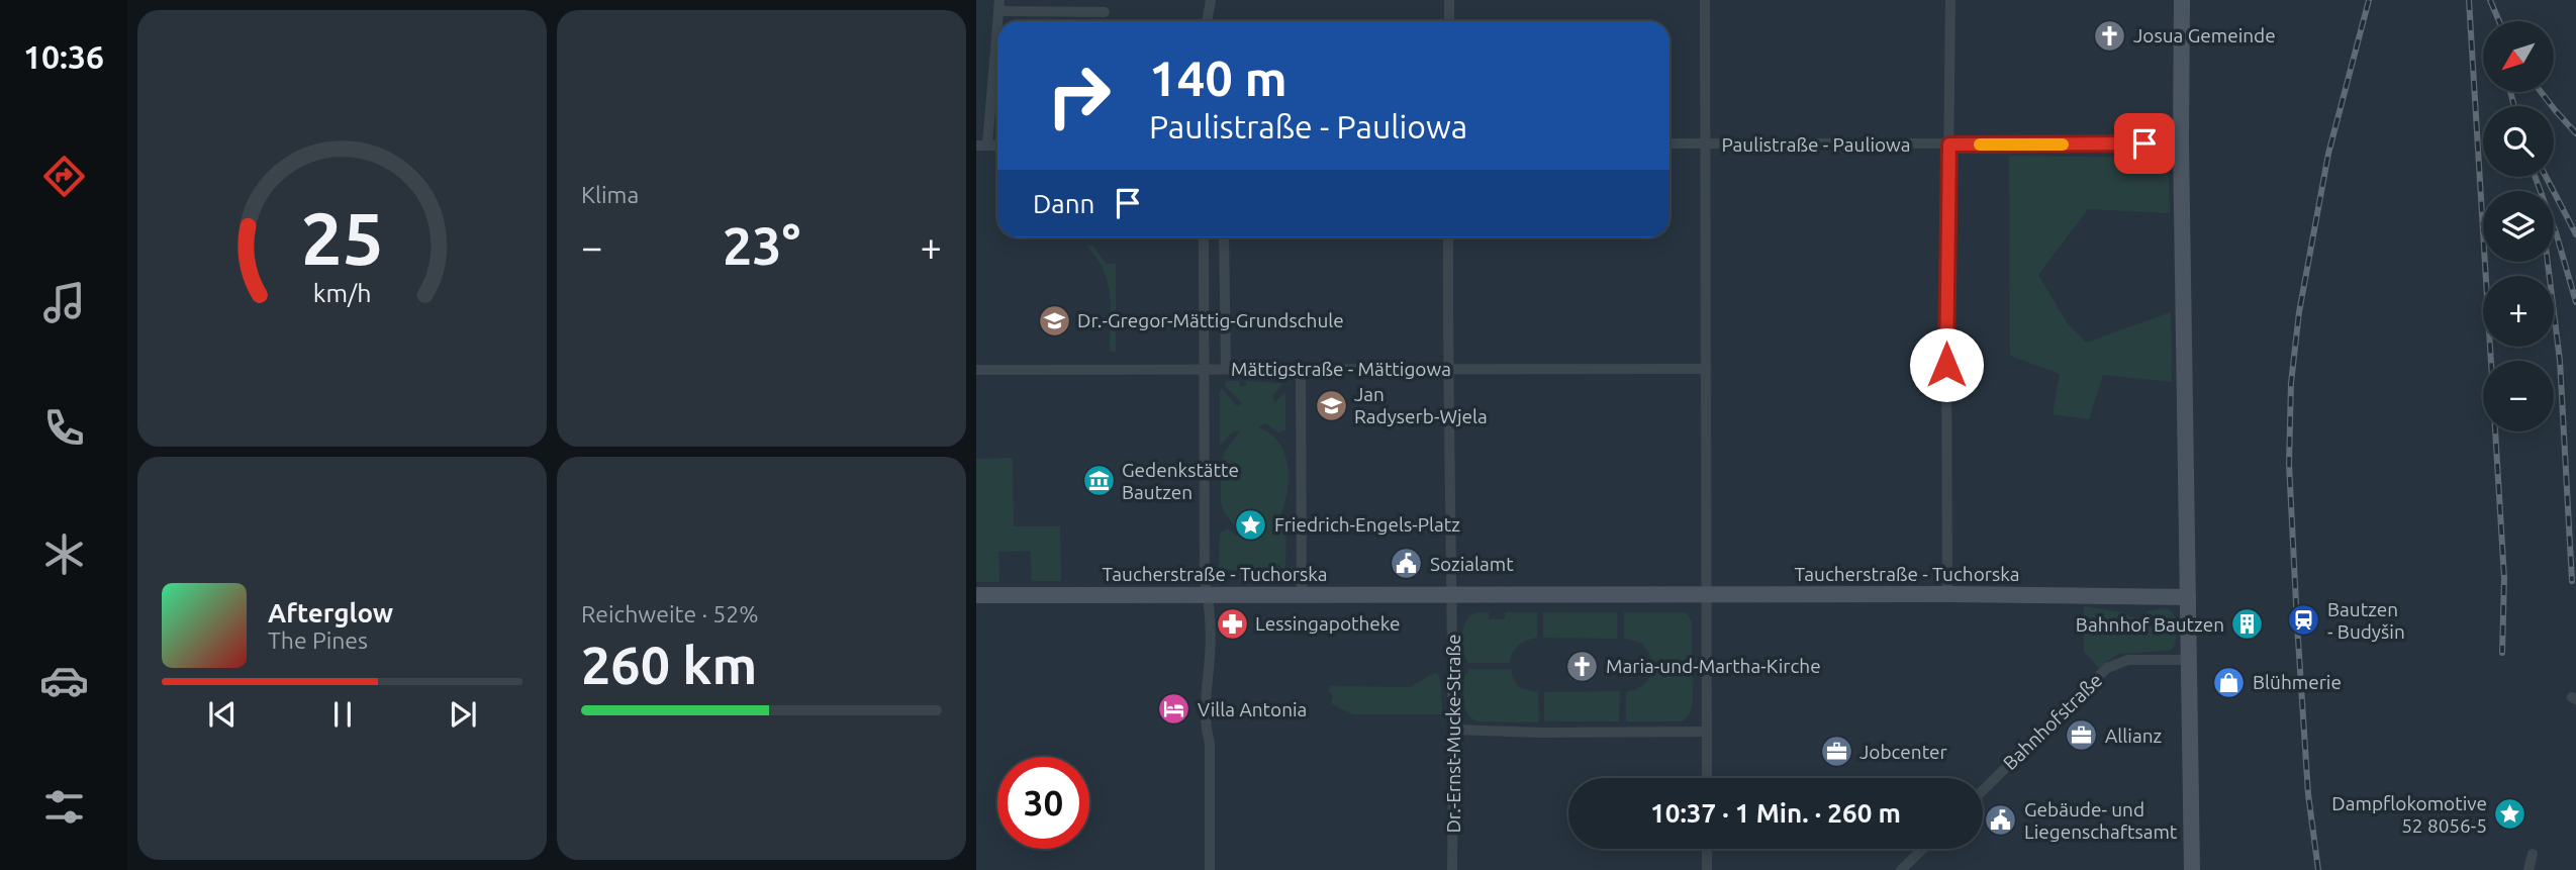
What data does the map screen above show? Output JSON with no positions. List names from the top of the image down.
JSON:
{
  "streets": {
    "street": [
      "Paulistraße - Pauliowa",
      "Mättigstraße - Mättigowa",
      "Taucherstraße - Tuchorska",
      "Bahnhofstraße",
      "Dr.-Ernst-Mucke-Straße"
    ]
  },
  "crossings": [
    ["Mättigstraße - Mättigowa", "Dr.-Ernst-Mucke-Straße"],
    ["Taucherstraße - Tuchorska", "Dr.-Ernst-Mucke-Straße"]
  ],
  "places": {
    "church": ["Josua Gemeinde", "Maria-und-Martha-Kirche"],
    "school or university": ["Dr.-Gregor-Mättig-Grundschule", "Jan Radyserb-Wjela"],
    "museum": ["Gedenkstätte Bautzen"],
    "place": ["Friedrich-Engels-Platz", "Dampflokomotive 52 8056-5"],
    "public building": ["Sozialamt", "Gebäude- und Liegenschaftsamt"],
    "station": ["Bautzen - Budyšin"],
    "pharmacy": ["Lessingapotheke"],
    "building": ["Bahnhof Bautzen"],
    "shop": ["Blühmerie"],
    "hotel": ["Villa Antonia"],
    "office": ["Allianz", "Jobcenter"]
  },
  "north": "bottom left",
  "page": {
    "tabs": "10:36",
    "tile": [
      "Klima",
      ["Reichweite · 52%", "260 km"]
    ],
    "map_buttons": ["+", "−"],
    "turn": ["140 m", "Paulistraße - Pauliowa"],
    "then": "Dann",
    "heat": ["−", "23°", "+"],
    "song": ["Afterglow", "The Pines"],
    "limit": "30",
    "trip": "10:37 · 1 Min. · 260 m",
    "gauge": ["25", "km/h"]
  }
}
